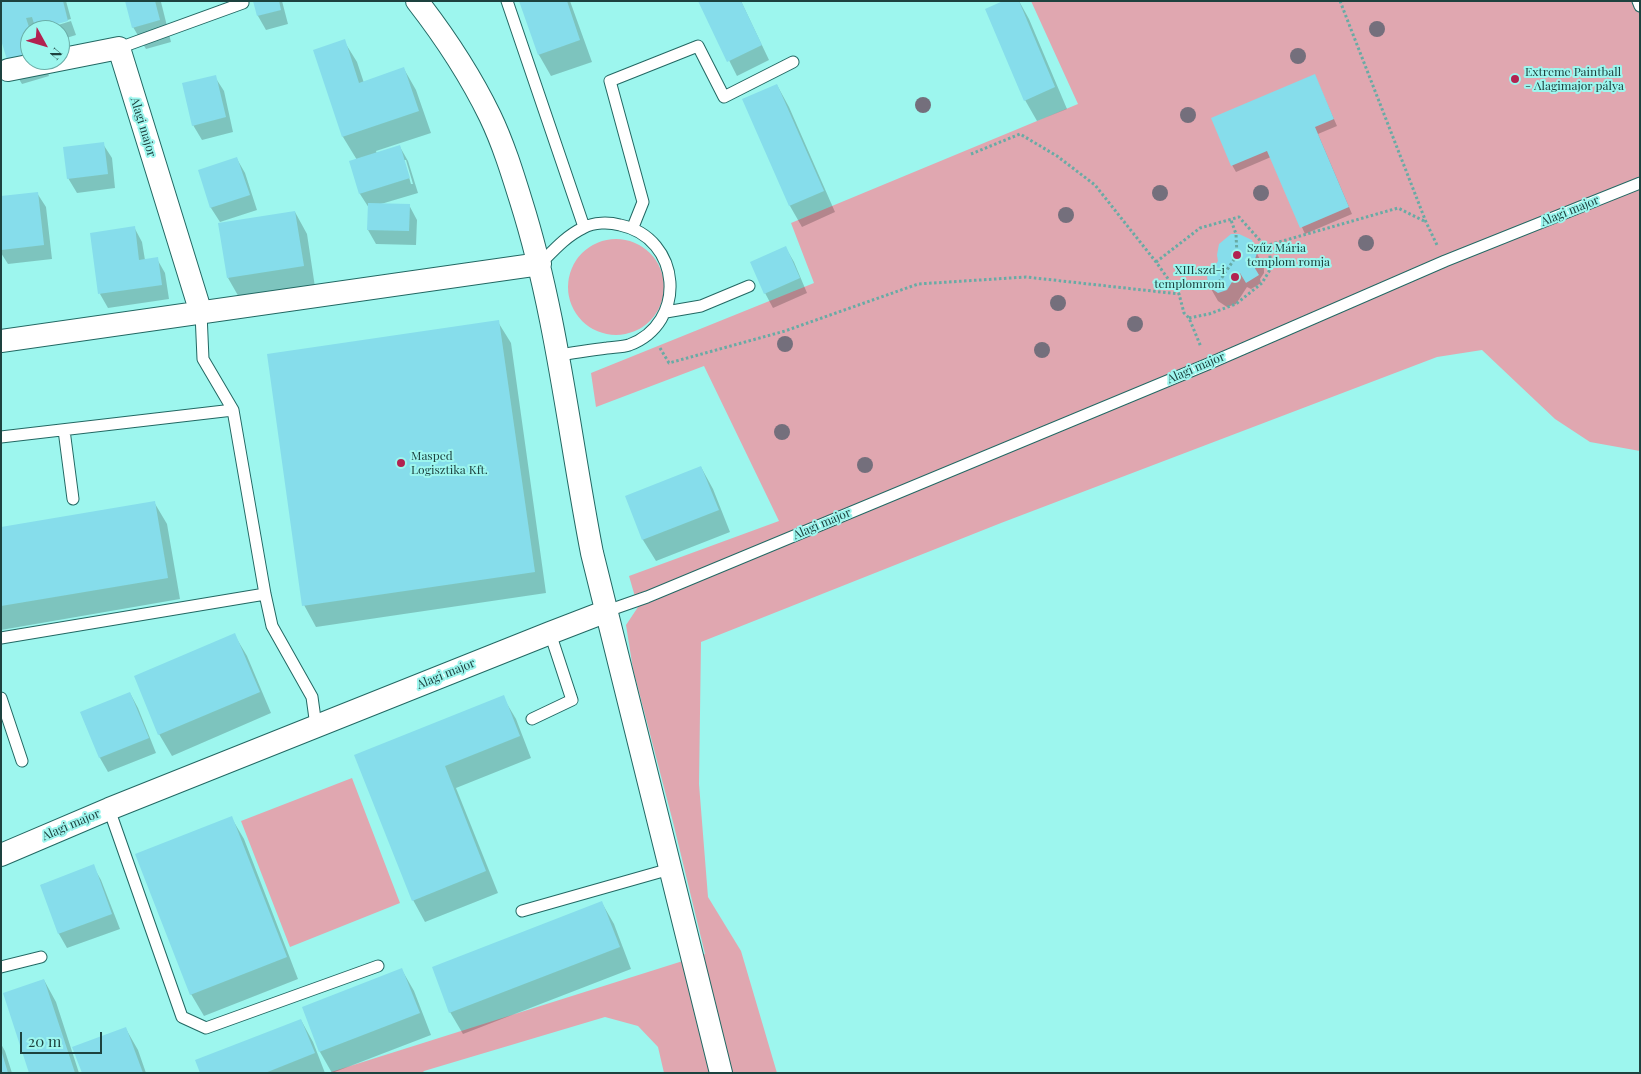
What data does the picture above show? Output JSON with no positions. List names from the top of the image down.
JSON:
{
  "streets": {
    "street": ["Alagi major"]
  },
  "places": [
    "Extreme Paintball - Alagimajor pálya",
    "Szűz Mária templom romja",
    "XIII.szd-i templomrom",
    "Masped Logisztika Kft."
  ],
  "scale_bar": "20 m",
  "north": "bottom right"
}
